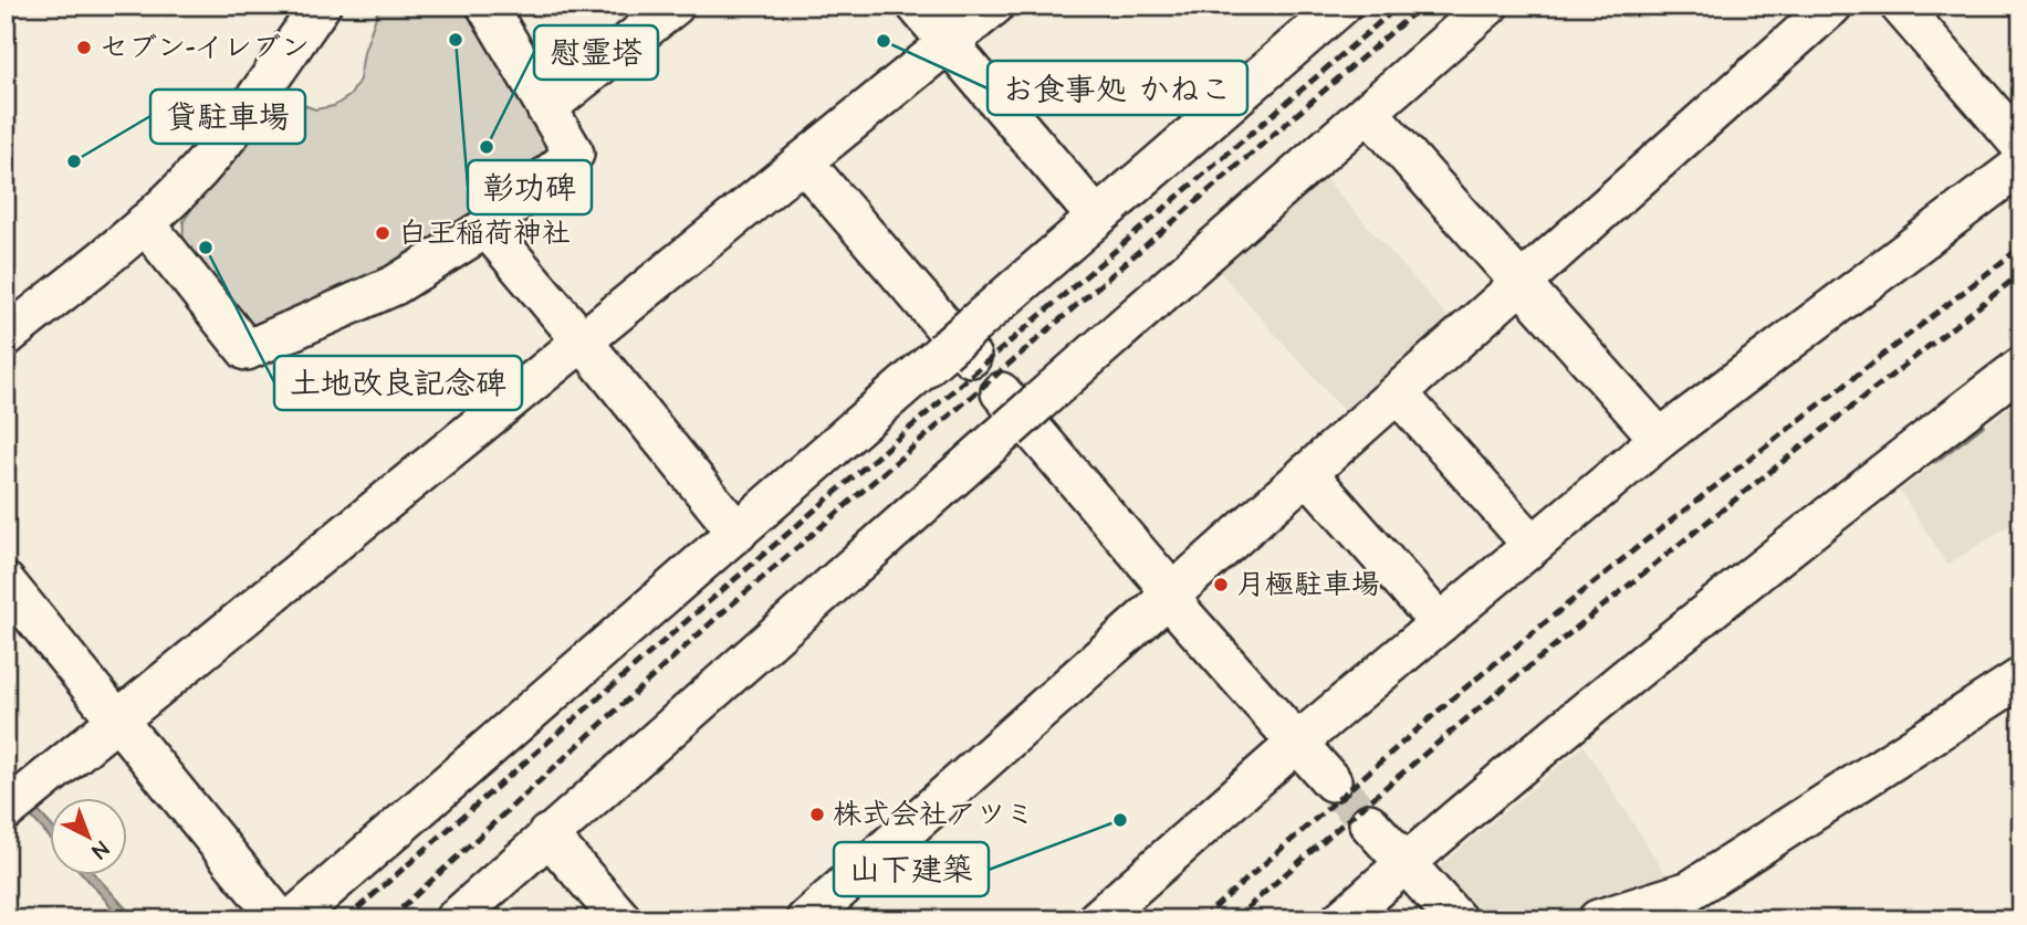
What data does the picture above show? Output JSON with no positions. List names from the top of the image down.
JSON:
{
  "places": [
    "彰功碑",
    "お食事処 かねこ",
    "セブン-イレブン",
    "慰霊塔",
    "貸駐車場",
    "白王稲荷神社",
    "土地改良記念碑",
    "月極駐車場",
    "株式会社アツミ",
    "山下建築"
  ],
  "north": "bottom right"
}
